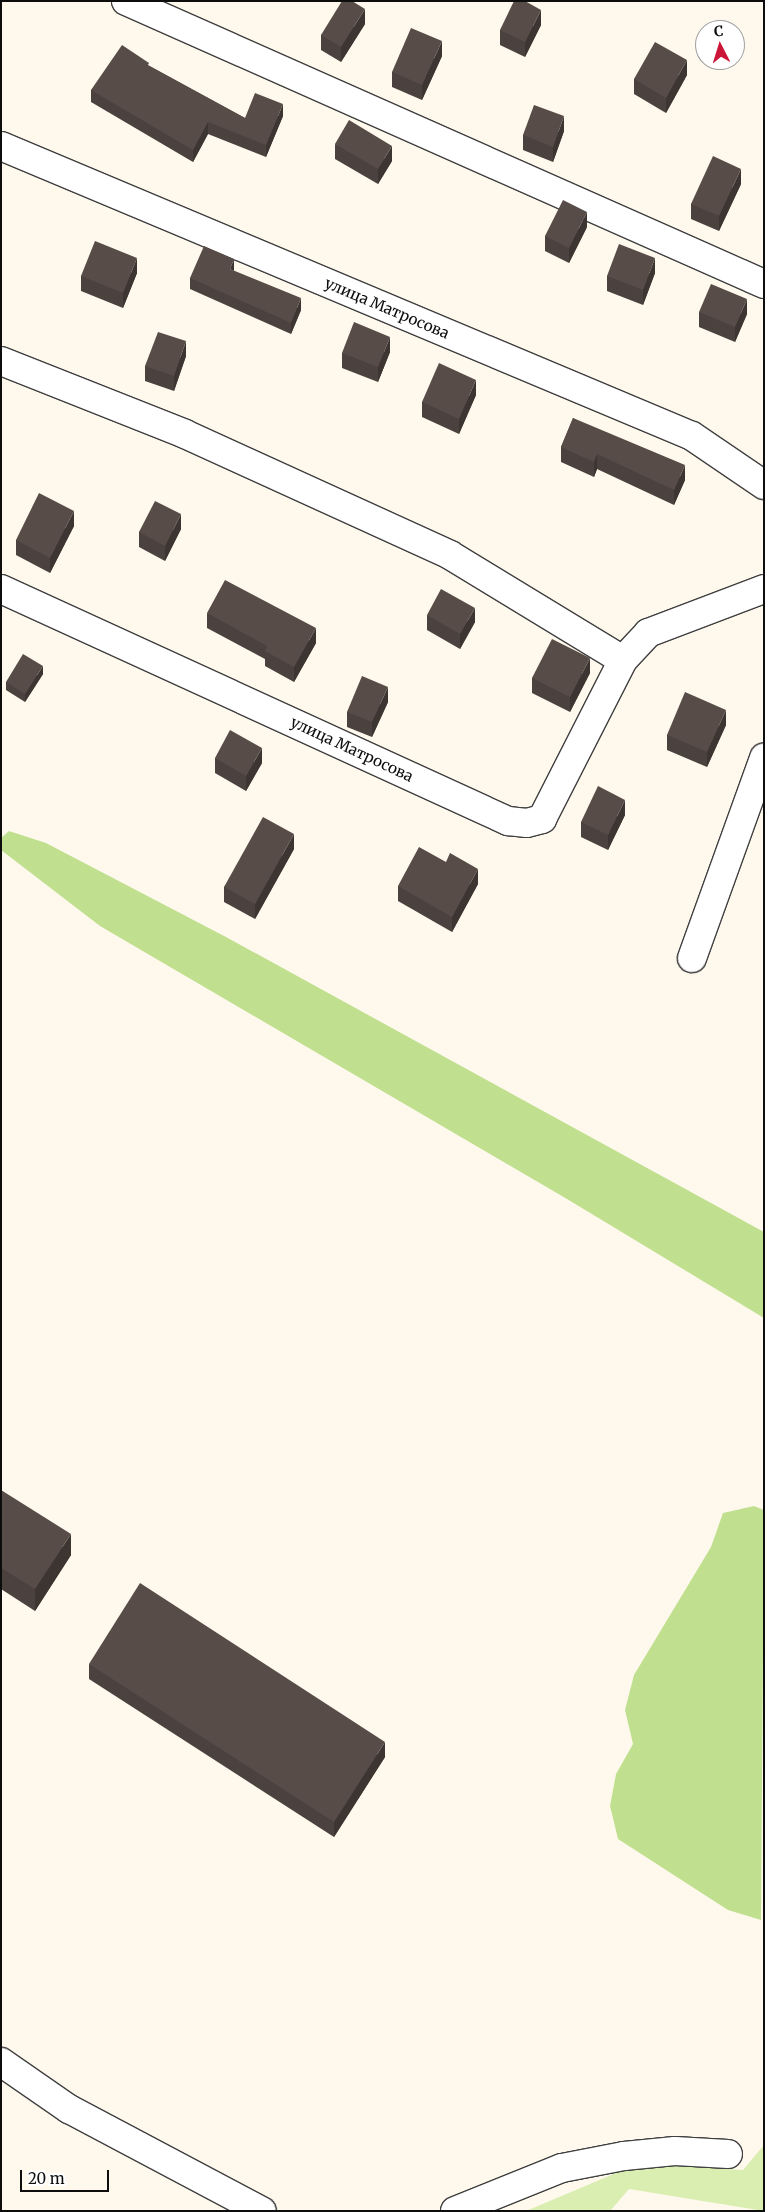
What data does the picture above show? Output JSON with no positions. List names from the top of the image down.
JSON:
{
  "streets": {
    "street": ["улица Матросова"]
  },
  "scale_bar": "20 m",
  "north": "top"
}
